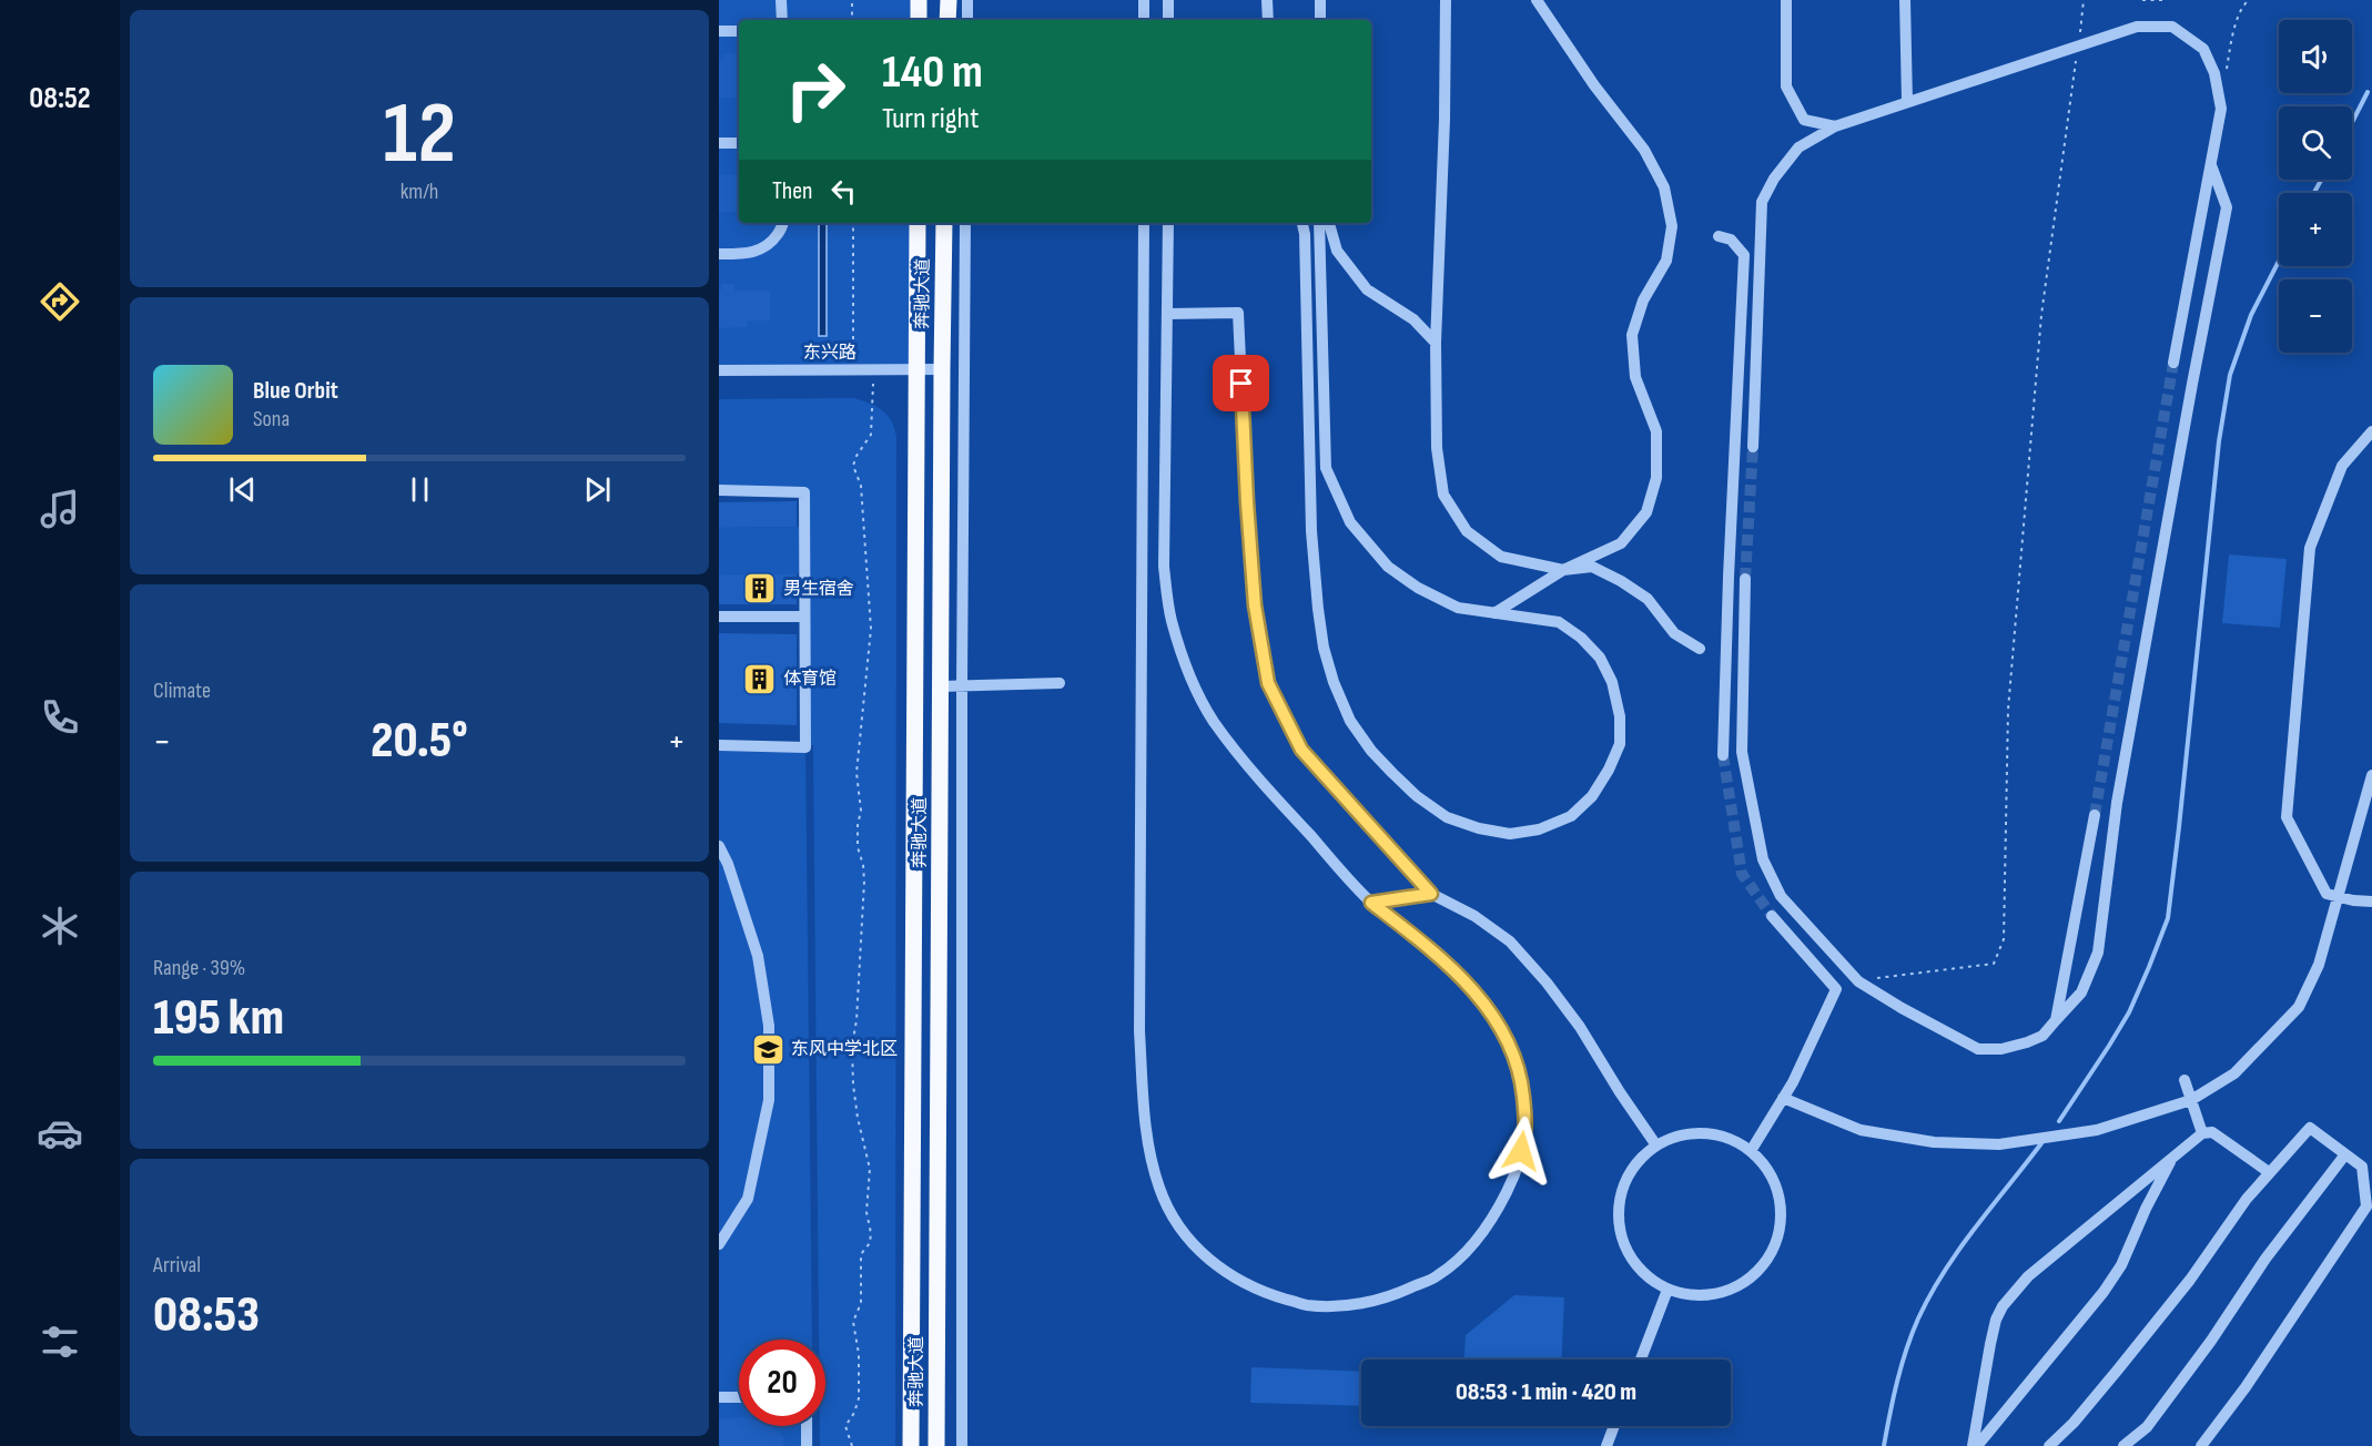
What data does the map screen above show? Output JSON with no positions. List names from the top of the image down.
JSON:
{
  "streets": {
    "main road": ["奔驰大道"],
    "street": ["东兴路"]
  },
  "crossings": [
    ["奔驰大道", "东兴路"]
  ],
  "places": {
    "building": ["男生宿舍", "体育馆"],
    "school or university": ["东风中学北区"]
  },
  "page": {
    "tabs": "08:52",
    "tile": [
      ["12", "km/h"],
      "Climate",
      ["Range · 39%", "195 km"],
      ["Arrival", "08:53"]
    ],
    "map_buttons": ["+", "−"],
    "turn": ["140 m", "Turn right"],
    "then": "Then",
    "song": ["Blue Orbit", "Sona"],
    "heat": ["−", "20.5°", "+"],
    "limit": "20",
    "trip": "08:53 · 1 min · 420 m"
  }
}
